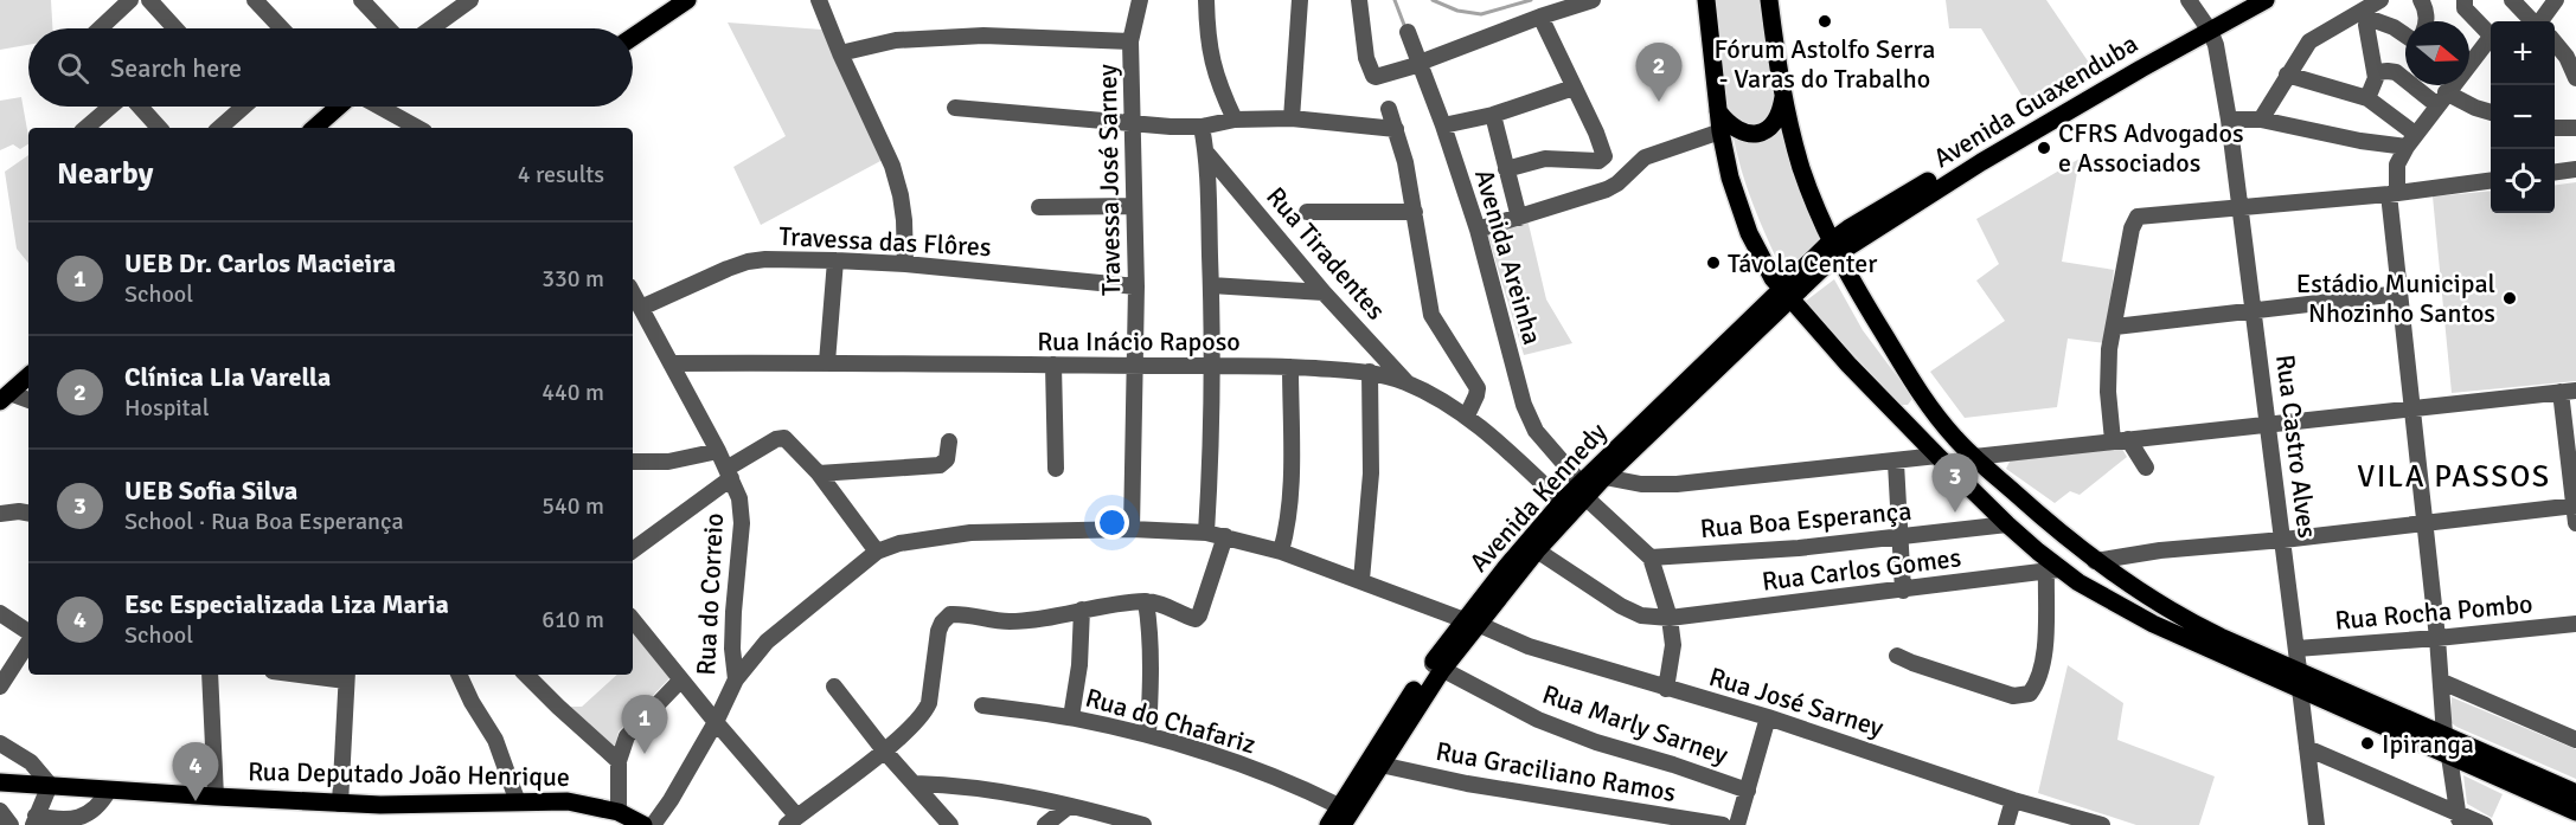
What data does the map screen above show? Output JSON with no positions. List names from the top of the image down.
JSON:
{
  "streets": {
    "main road": ["Avenida Guaxenduba", "Avenida Kennedy", "Rua Deputado João Henrique"],
    "street": [
      "Travessa José Sarney",
      "Travessa das Flôres",
      "Rua Tiradentes",
      "Avenida Areinha",
      "Rua Inácio Raposo",
      "Rua Castro Alves",
      "Rua Boa Esperança",
      "Rua Carlos Gomes",
      "Rua do Correio",
      "Rua Rocha Pombo",
      "Rua José Sarney",
      "Rua do Chafariz",
      "Rua Marly Sarney",
      "Rua Graciliano Ramos"
    ]
  },
  "crossings": [
    ["Avenida Guaxenduba", "Rua Castro Alves"],
    ["Avenida Guaxenduba", "Avenida Kennedy"],
    ["Travessa José Sarney", "Travessa das Flôres"],
    ["Travessa José Sarney", "Rua Inácio Raposo"],
    ["Travessa José Sarney", "Rua José Sarney"],
    ["Travessa das Flôres", "Rua do Correio"],
    ["Rua Tiradentes", "Rua Inácio Raposo"],
    ["Avenida Areinha", "Avenida Kennedy"],
    ["Avenida Areinha", "Rua Boa Esperança"],
    ["Rua Inácio Raposo", "Avenida Kennedy"],
    ["Rua Inácio Raposo", "Rua do Correio"],
    ["Rua Castro Alves", "Rua Rocha Pombo"],
    ["Avenida Kennedy", "Rua Carlos Gomes"],
    ["Avenida Kennedy", "Rua José Sarney"],
    ["Avenida Kennedy", "Rua do Chafariz"],
    ["Avenida Kennedy", "Rua Marly Sarney"],
    ["Avenida Kennedy", "Rua Graciliano Ramos"]
  ],
  "districts": ["VILA PASSOS"],
  "places": [
    "Fórum Astolfo Serra - Varas do Trabalho",
    "CFRS Advogados e Associados",
    "Távola Center",
    "Estádio Municipal Nhozinho Santos",
    "Ipiranga"
  ],
  "north": "right",
  "page": {
    "map_buttons": ["+", "−"],
    "search": "Search here",
    "pins": [
      "2",
      "3",
      "1",
      "4"
    ],
    "heading": ["Nearby", "4 results"],
    "list": [
      {
        "mark": "1",
        "name": "UEB Dr. Carlos Macieira",
        "note": "School",
        "value": "330 m"
      },
      {
        "mark": "2",
        "name": "Clínica LIa Varella",
        "note": "Hospital",
        "value": "440 m"
      },
      {
        "mark": "3",
        "name": "UEB Sofia Silva",
        "note": "School · Rua Boa Esperança",
        "value": "540 m"
      },
      {
        "mark": "4",
        "name": "Esc Especializada Liza Maria",
        "note": "School",
        "value": "610 m"
      }
    ]
  }
}
